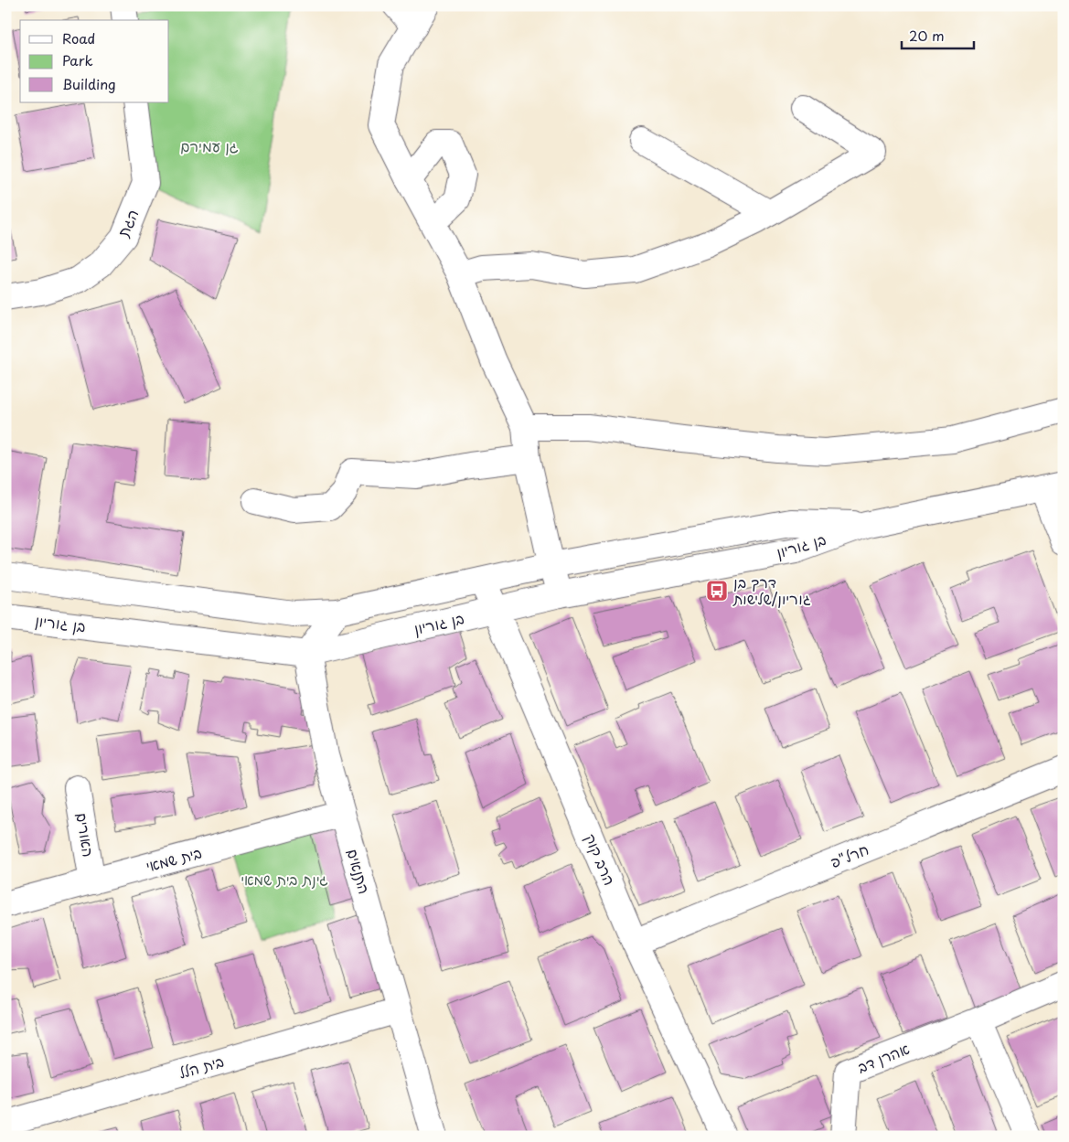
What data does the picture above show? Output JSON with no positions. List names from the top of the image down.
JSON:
{
  "streets": {
    "street": [
      "הגת",
      "בן גוריון",
      "האורים",
      "חרל\"פ",
      "בית שמאי",
      "הרב קוק",
      "התנאים",
      "אהרן דב",
      "בית הלל"
    ]
  },
  "crossings": [
    ["בן גוריון", "הרב קוק"],
    ["בן גוריון", "התנאים"],
    ["האורים", "בית שמאי"],
    ["חרל\"פ", "הרב קוק"],
    ["בית שמאי", "התנאים"],
    ["התנאים", "בית הלל"]
  ],
  "parks": ["גן עמירם", "גינת בית שמאי"],
  "places": {
    "bus stop": ["דרך בן גוריון/שלישות"]
  },
  "legend": ["Road", "Park", "Building"],
  "scale_bar": "20 m"
}
